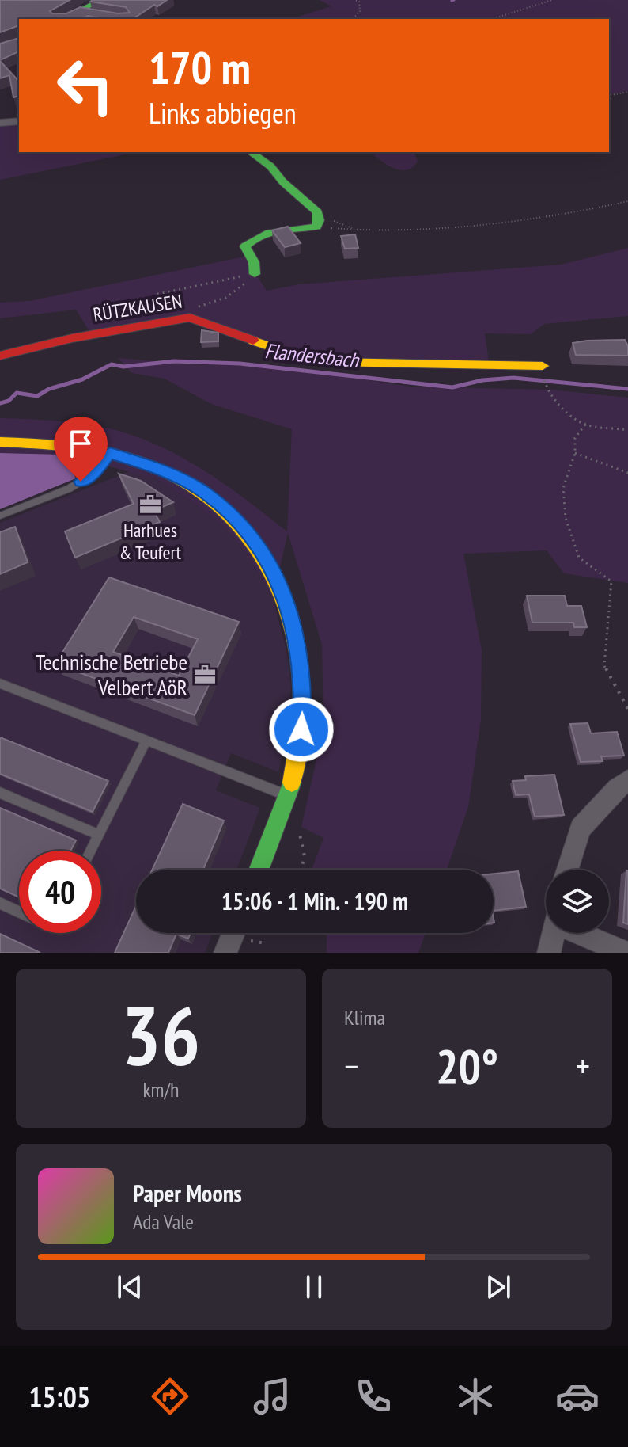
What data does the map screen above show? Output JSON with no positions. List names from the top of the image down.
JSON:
{
  "streets": {
    "street": ["RÜTZKAUSEN"]
  },
  "water": ["Flandersbach"],
  "places": {
    "office": ["Harhues & Teufert", "Technische Betriebe Velbert AöR"]
  },
  "page": {
    "turn": ["170 m", "Links abbiegen"],
    "limit": "40",
    "trip": "15:06 · 1 Min. · 190 m",
    "tile": [
      ["36", "km/h"],
      "Klima"
    ],
    "heat": ["−", "20°", "+"],
    "song": ["Paper Moons", "Ada Vale"],
    "tabs": "15:05"
  }
}
